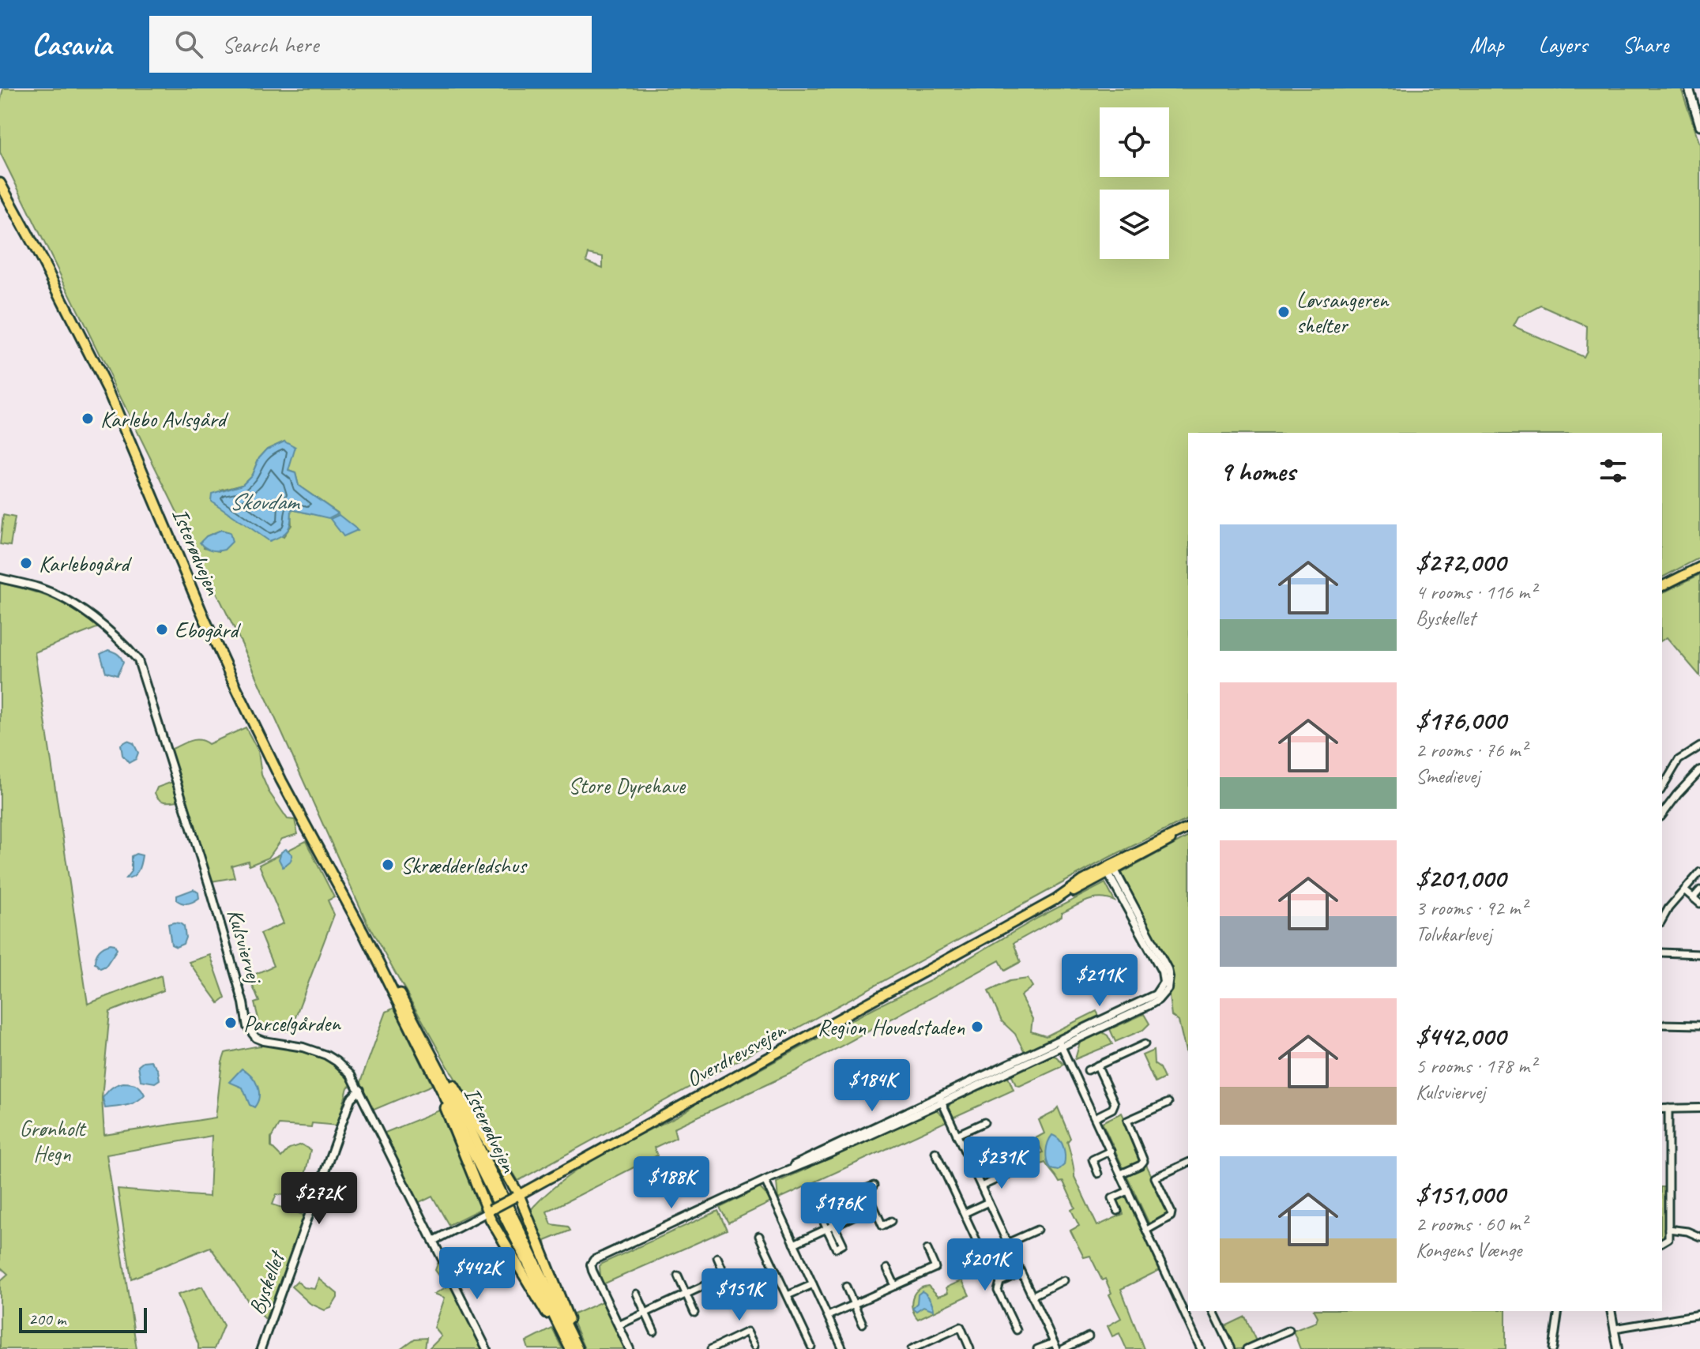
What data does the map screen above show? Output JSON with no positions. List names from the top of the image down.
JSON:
{
  "streets": {
    "highway": ["Isterødvejen"],
    "main road": ["Overdrevsvejen"],
    "street": ["Kulsviervej", "Byskellet"]
  },
  "crossings": [
    ["Kulsviervej", "Overdrevsvejen"],
    ["Kulsviervej", "Byskellet"]
  ],
  "water": ["Skovdam"],
  "parks": ["Store Dyrehave", "Grønholt Hegn"],
  "places": [
    "Løvsangeren shelter",
    "Karlebo Avlsgård",
    "Karlebogård",
    "Ebogård",
    "Skrædderledshus",
    "Parcelgården",
    "Region Hovedstaden"
  ],
  "scale_bar": "200 m",
  "page": {
    "header": "Casavia",
    "search": "Search here",
    "nav": ["Map", "Layers", "Share"],
    "heading": "9 homes",
    "list": [
      {
        "name": "$272,000",
        "note": "4 rooms · 116 m² · Byskellet"
      },
      {
        "name": "$176,000",
        "note": "2 rooms · 76 m² · Smedievej"
      },
      {
        "name": "$201,000",
        "note": "3 rooms · 92 m² · Tolvkarlevej"
      },
      {
        "name": "$442,000",
        "note": "5 rooms · 178 m² · Kulsviervej"
      },
      {
        "name": "$151,000",
        "note": "2 rooms · 60 m² · Kongens Vænge"
      }
    ],
    "price": [
      "$211K",
      "$184K",
      "$231K",
      "$188K",
      "$272K",
      "$176K",
      "$201K",
      "$442K",
      "$151K"
    ],
    "scale": "200 m"
  }
}
